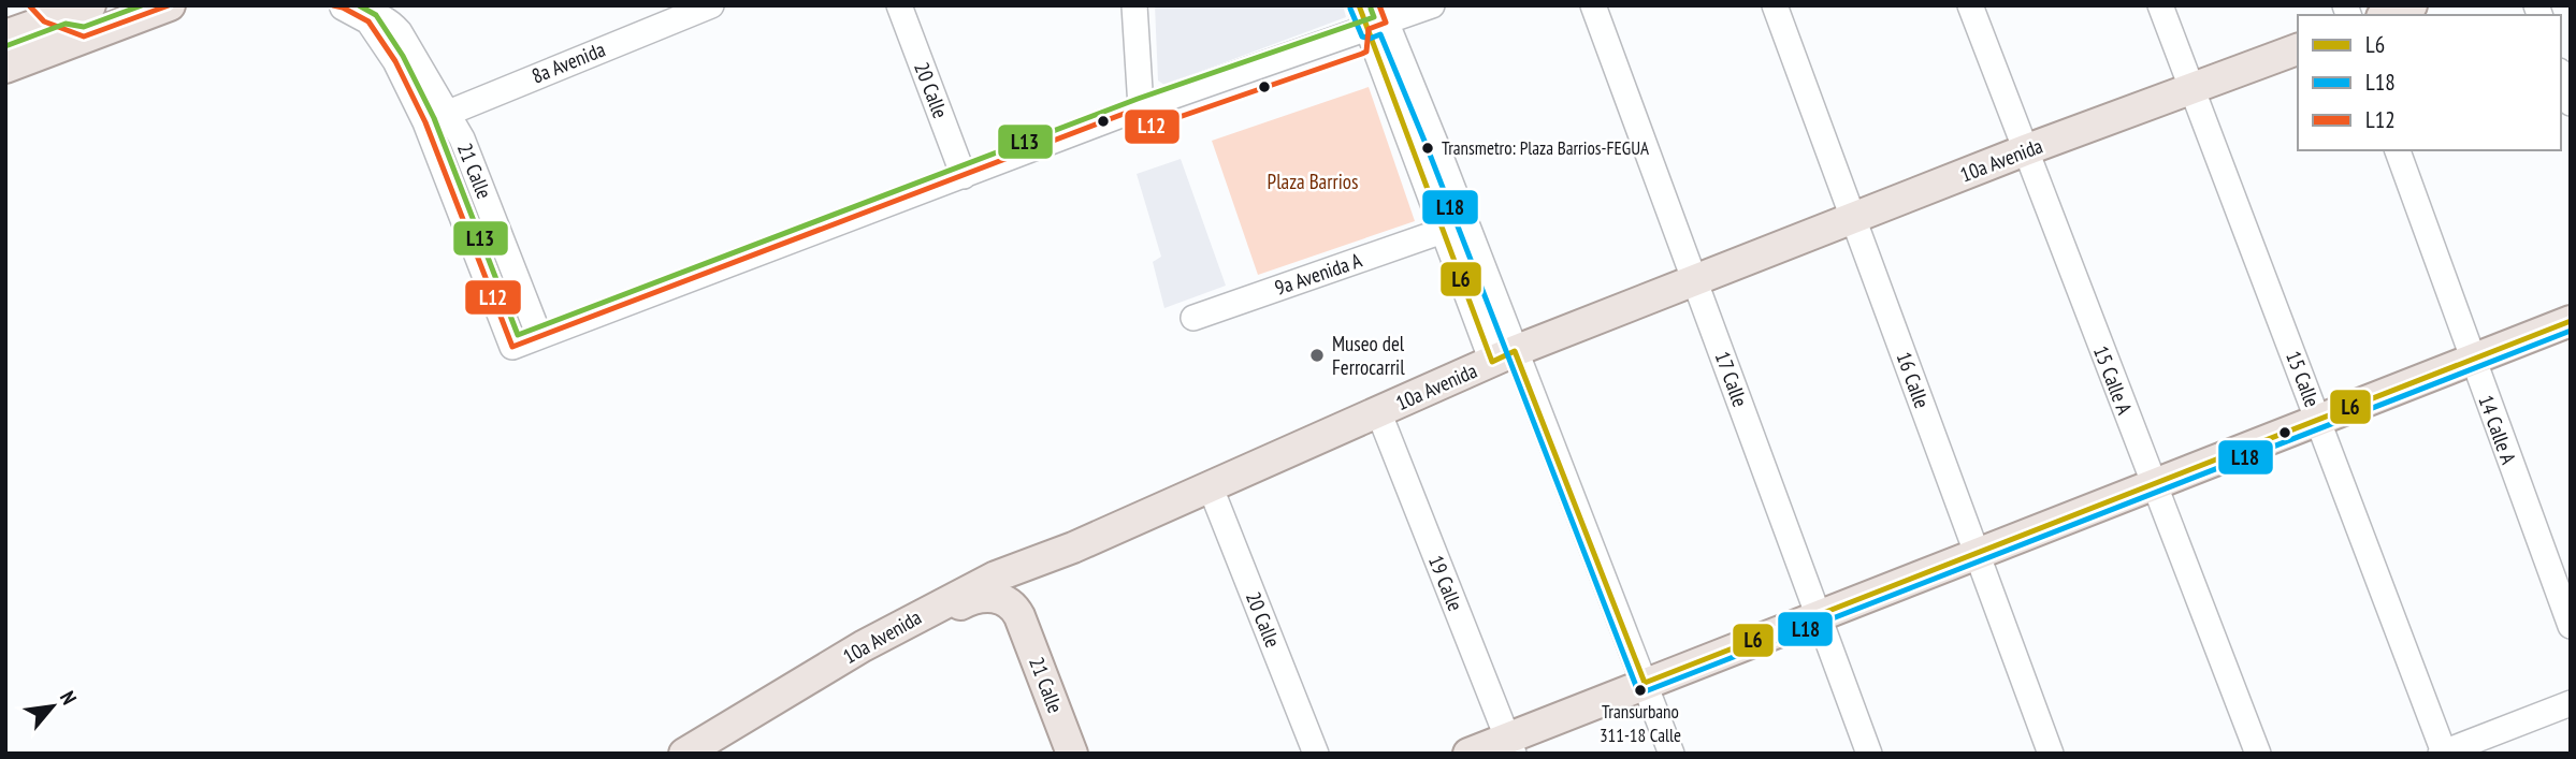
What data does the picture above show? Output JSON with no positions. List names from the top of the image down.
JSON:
{
  "streets": {
    "main road": ["10a Avenida", "21 Calle"],
    "street": [
      "8a Avenida",
      "20 Calle",
      "9a Avenida A",
      "17 Calle",
      "15 Calle",
      "16 Calle",
      "15 Calle A",
      "14 Calle A",
      "19 Calle"
    ]
  },
  "crossings": [
    ["8a Avenida", "21 Calle"],
    ["20 Calle", "10a Avenida"],
    ["10a Avenida", "21 Calle"],
    ["10a Avenida", "17 Calle"],
    ["10a Avenida", "15 Calle"],
    ["10a Avenida", "16 Calle"],
    ["10a Avenida", "15 Calle A"],
    ["10a Avenida", "19 Calle"]
  ],
  "parks": ["Plaza Barrios"],
  "places": ["Transmetro: Plaza Barrios-FEGUA", "Museo del Ferrocarril", "Transurbano 311-18 Calle"],
  "lines": [
    "transit line L6",
    "transit line L12",
    "transit line L13",
    "transit line L18"
  ],
  "legend": ["L6", "L18", "L12"],
  "north": "top right"
}
